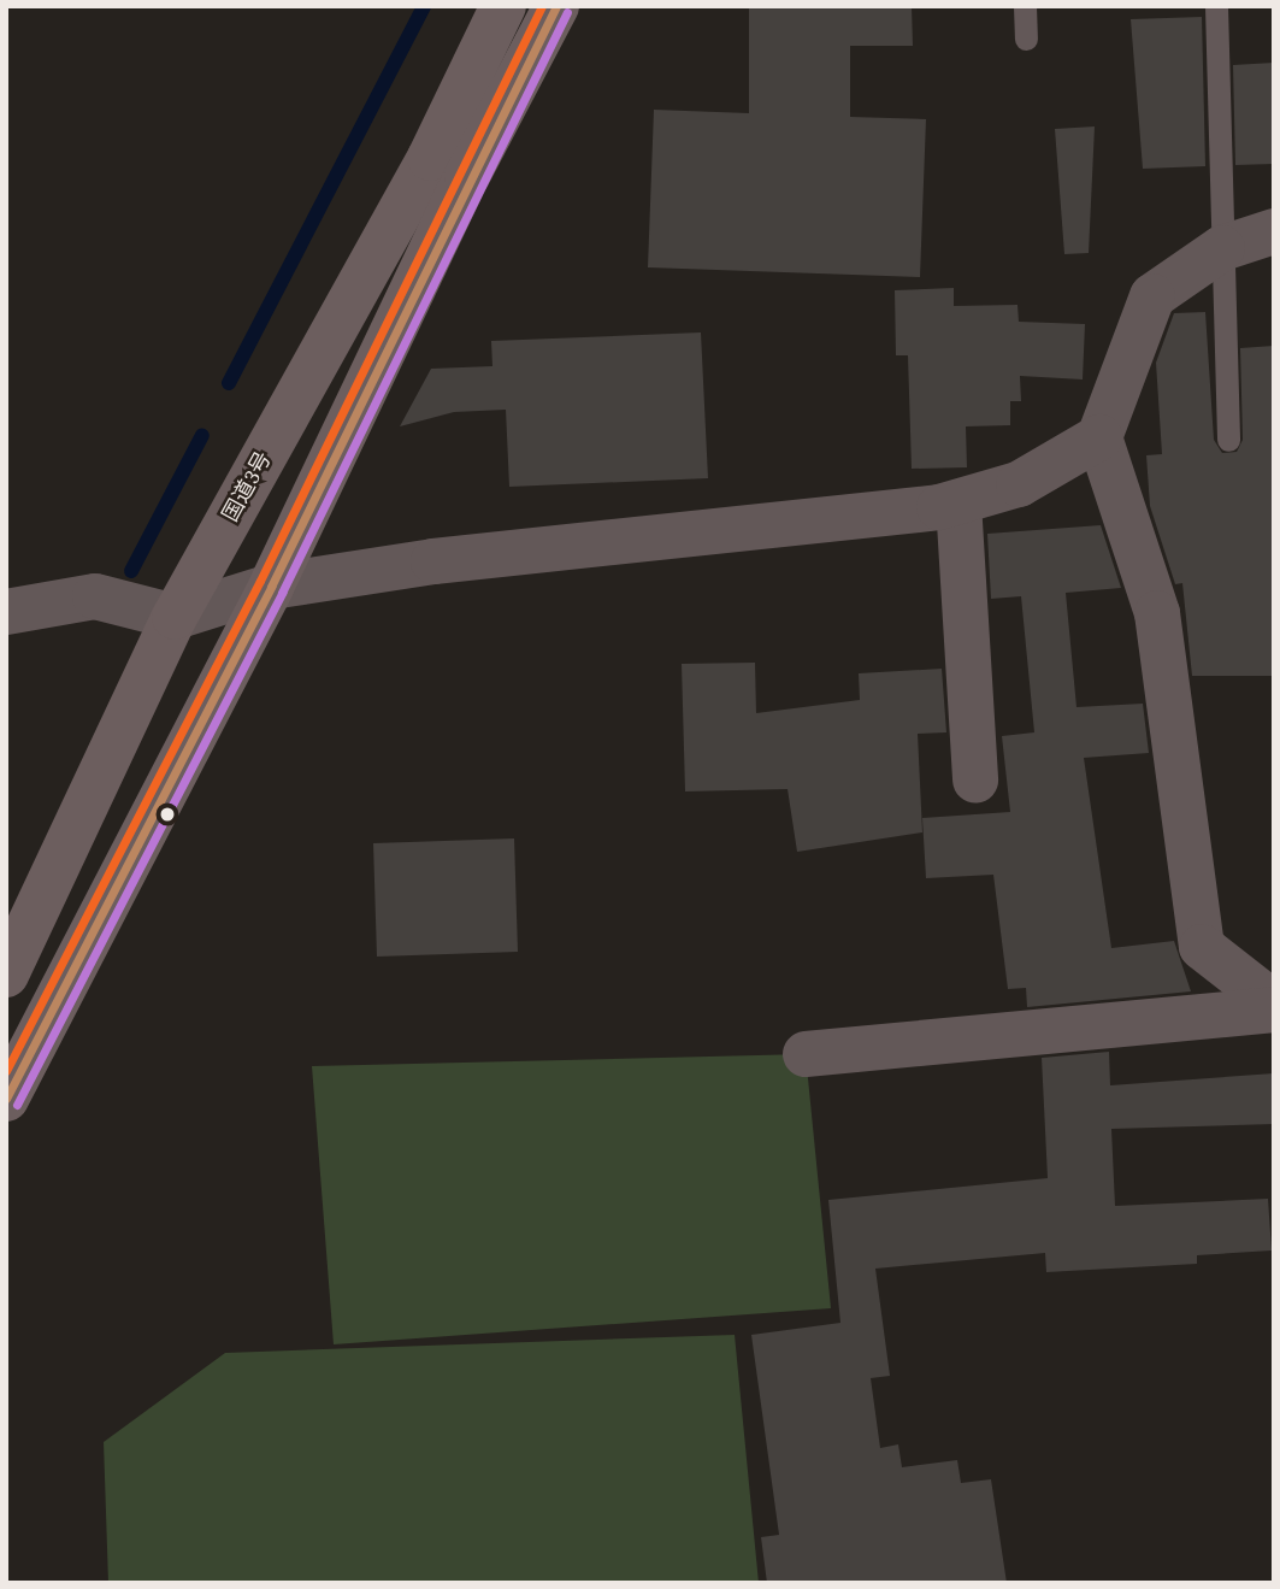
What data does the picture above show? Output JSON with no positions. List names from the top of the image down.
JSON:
{
  "streets": {
    "highway": ["国道3号"]
  }
}
